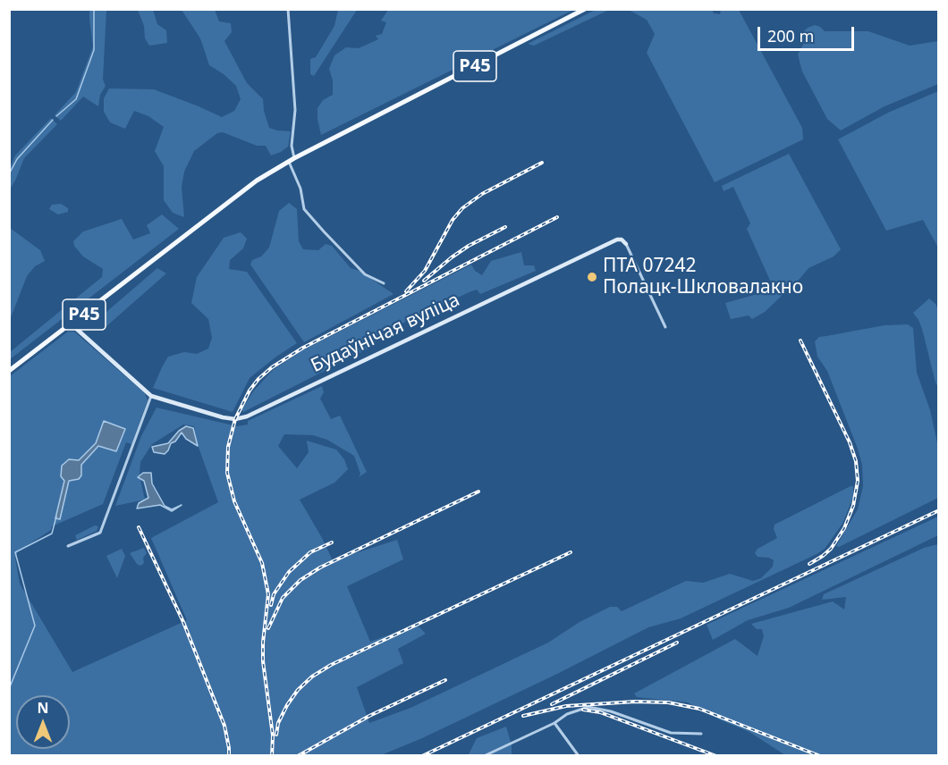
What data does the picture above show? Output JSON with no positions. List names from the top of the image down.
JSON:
{
  "streets": {
    "main road": ["Р45"],
    "street": ["Будаўнічая вуліца"]
  },
  "crossings": [
    ["Р45", "Будаўнічая вуліца"]
  ],
  "places": ["ПТА 07242 Полацк-Шкловалакно"],
  "scale_bar": "200 m",
  "north": "top"
}
